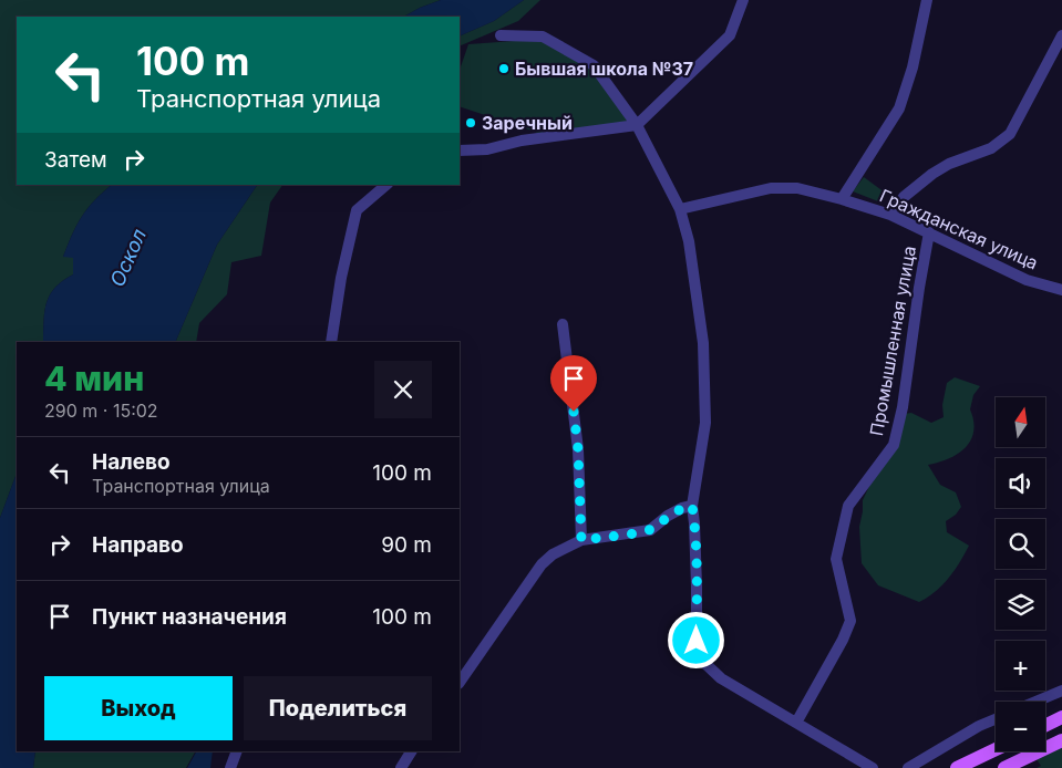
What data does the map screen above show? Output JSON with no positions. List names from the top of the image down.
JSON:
{
  "streets": {
    "street": ["Гражданская улица", "Промышленная улица"]
  },
  "crossings": [
    ["Гражданская улица", "Промышленная улица"]
  ],
  "water": ["Оскол"],
  "places": ["Бывшая школа №37", "Заречный"],
  "north": "top",
  "page": {
    "turn": ["100 m", "Транспортная улица"],
    "then": "Затем",
    "heading": ["4 мин", "290 m · 15:02"],
    "map_buttons": ["+", "−"],
    "list": [
      {
        "name": "Налево",
        "note": "Транспортная улица",
        "value": "100 m"
      },
      {
        "name": "Направо",
        "value": "90 m"
      },
      {
        "name": "Пункт назначения",
        "value": "100 m"
      }
    ],
    "buttons": ["Выход", "Поделиться"]
  }
}
